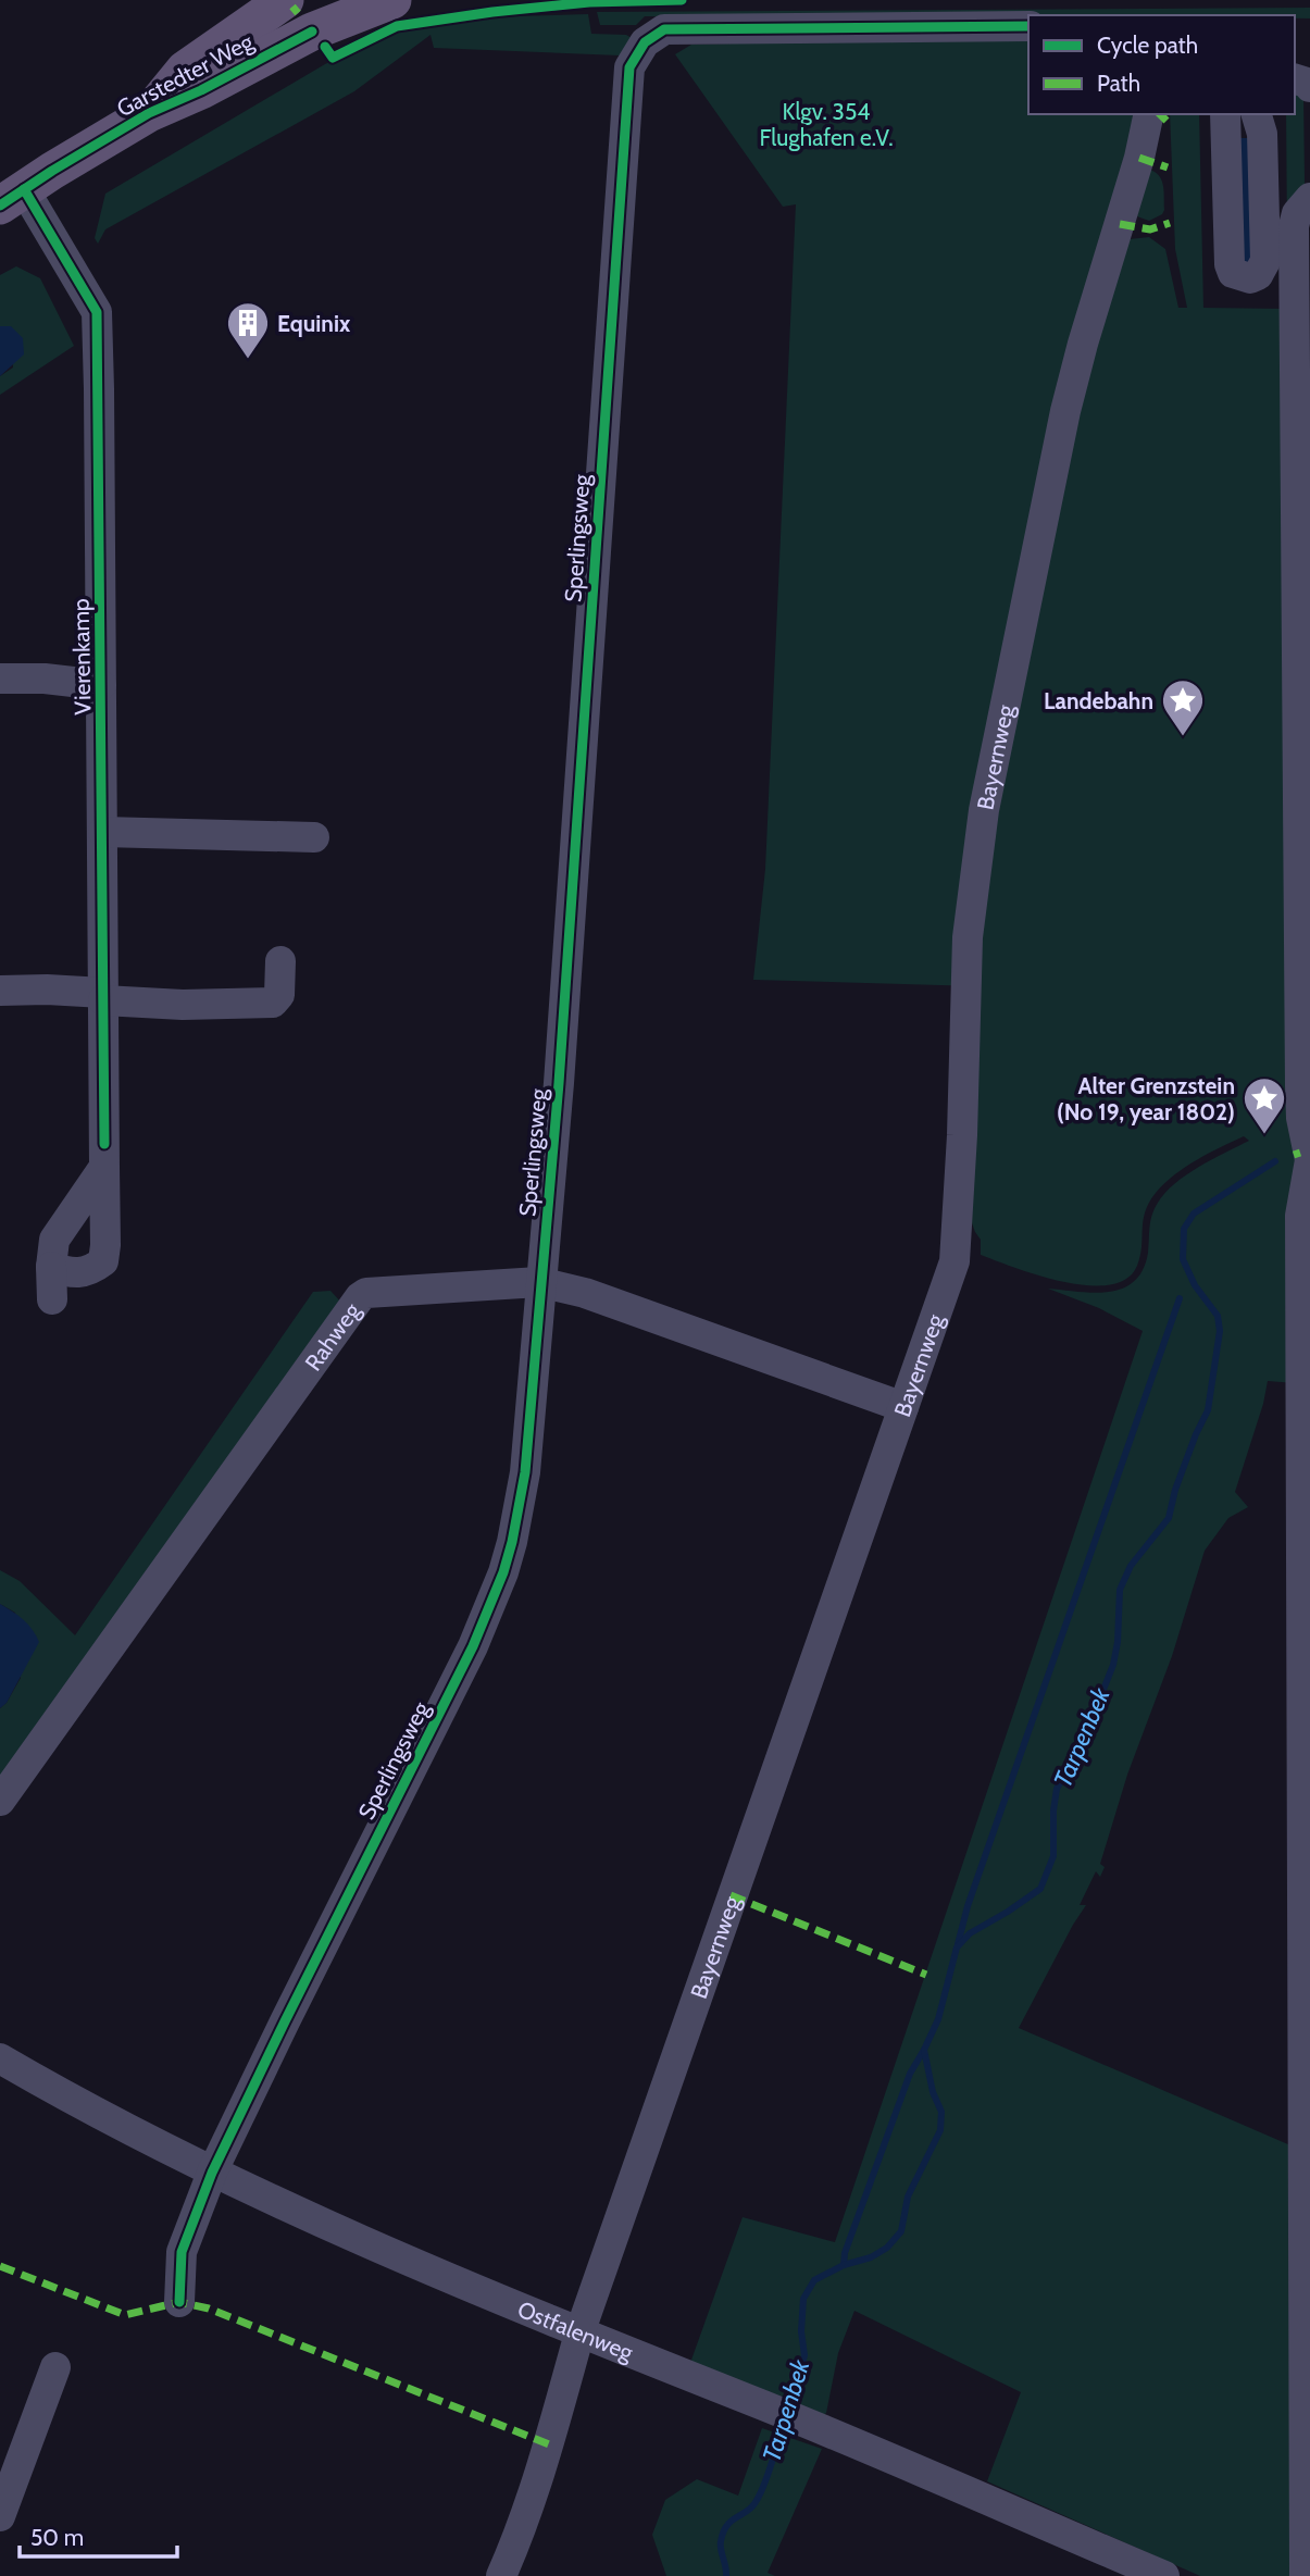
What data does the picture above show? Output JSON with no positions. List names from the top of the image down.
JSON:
{
  "streets": {
    "main road": ["Garstedter Weg"],
    "street": [
      "Sperlingsweg",
      "Vierenkamp",
      "Bayernweg",
      "Rahweg",
      "Ostfalenweg"
    ]
  },
  "crossings": [
    ["Garstedter Weg", "Vierenkamp"],
    ["Sperlingsweg", "Rahweg"],
    ["Sperlingsweg", "Ostfalenweg"],
    ["Bayernweg", "Rahweg"],
    ["Bayernweg", "Ostfalenweg"]
  ],
  "water": ["Tarpenbek"],
  "parks": ["Klgv. 354 Flughafen e.V."],
  "places": {
    "building": ["Equinix"],
    "place": ["Landebahn", "Alter Grenzstein (No 19, year 1802)"]
  },
  "legend": ["Cycle path", "Path"],
  "scale_bar": "50 m"
}
